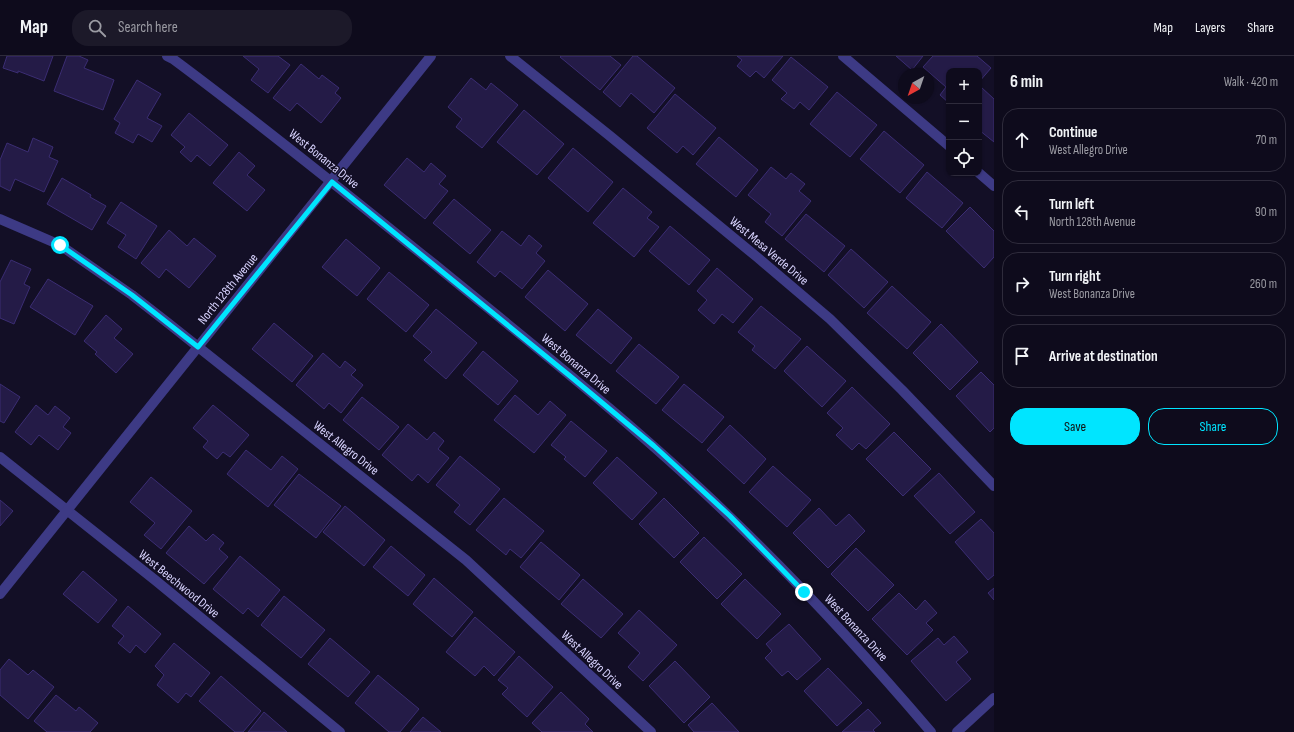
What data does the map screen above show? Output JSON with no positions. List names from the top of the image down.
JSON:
{
  "streets": {
    "street": [
      "West Bonanza Drive",
      "West Mesa Verde Drive",
      "North 128th Avenue",
      "West Allegro Drive",
      "West Beechwood Drive"
    ]
  },
  "crossings": [
    ["West Bonanza Drive", "North 128th Avenue"],
    ["North 128th Avenue", "West Allegro Drive"],
    ["North 128th Avenue", "West Beechwood Drive"]
  ],
  "north": "bottom left",
  "page": {
    "header": "Map",
    "search": "Search here",
    "nav": ["Map", "Layers", "Share"],
    "heading": ["6 min", "Walk · 420 m"],
    "map_buttons": ["+", "−"],
    "list": [
      ["Continue", "West Allegro Drive", "70 m"],
      ["Turn left", "North 128th Avenue", "90 m"],
      ["Turn right", "West Bonanza Drive", "260 m"],
      "Arrive at destination"
    ],
    "buttons": ["Save", "Share"]
  }
}
